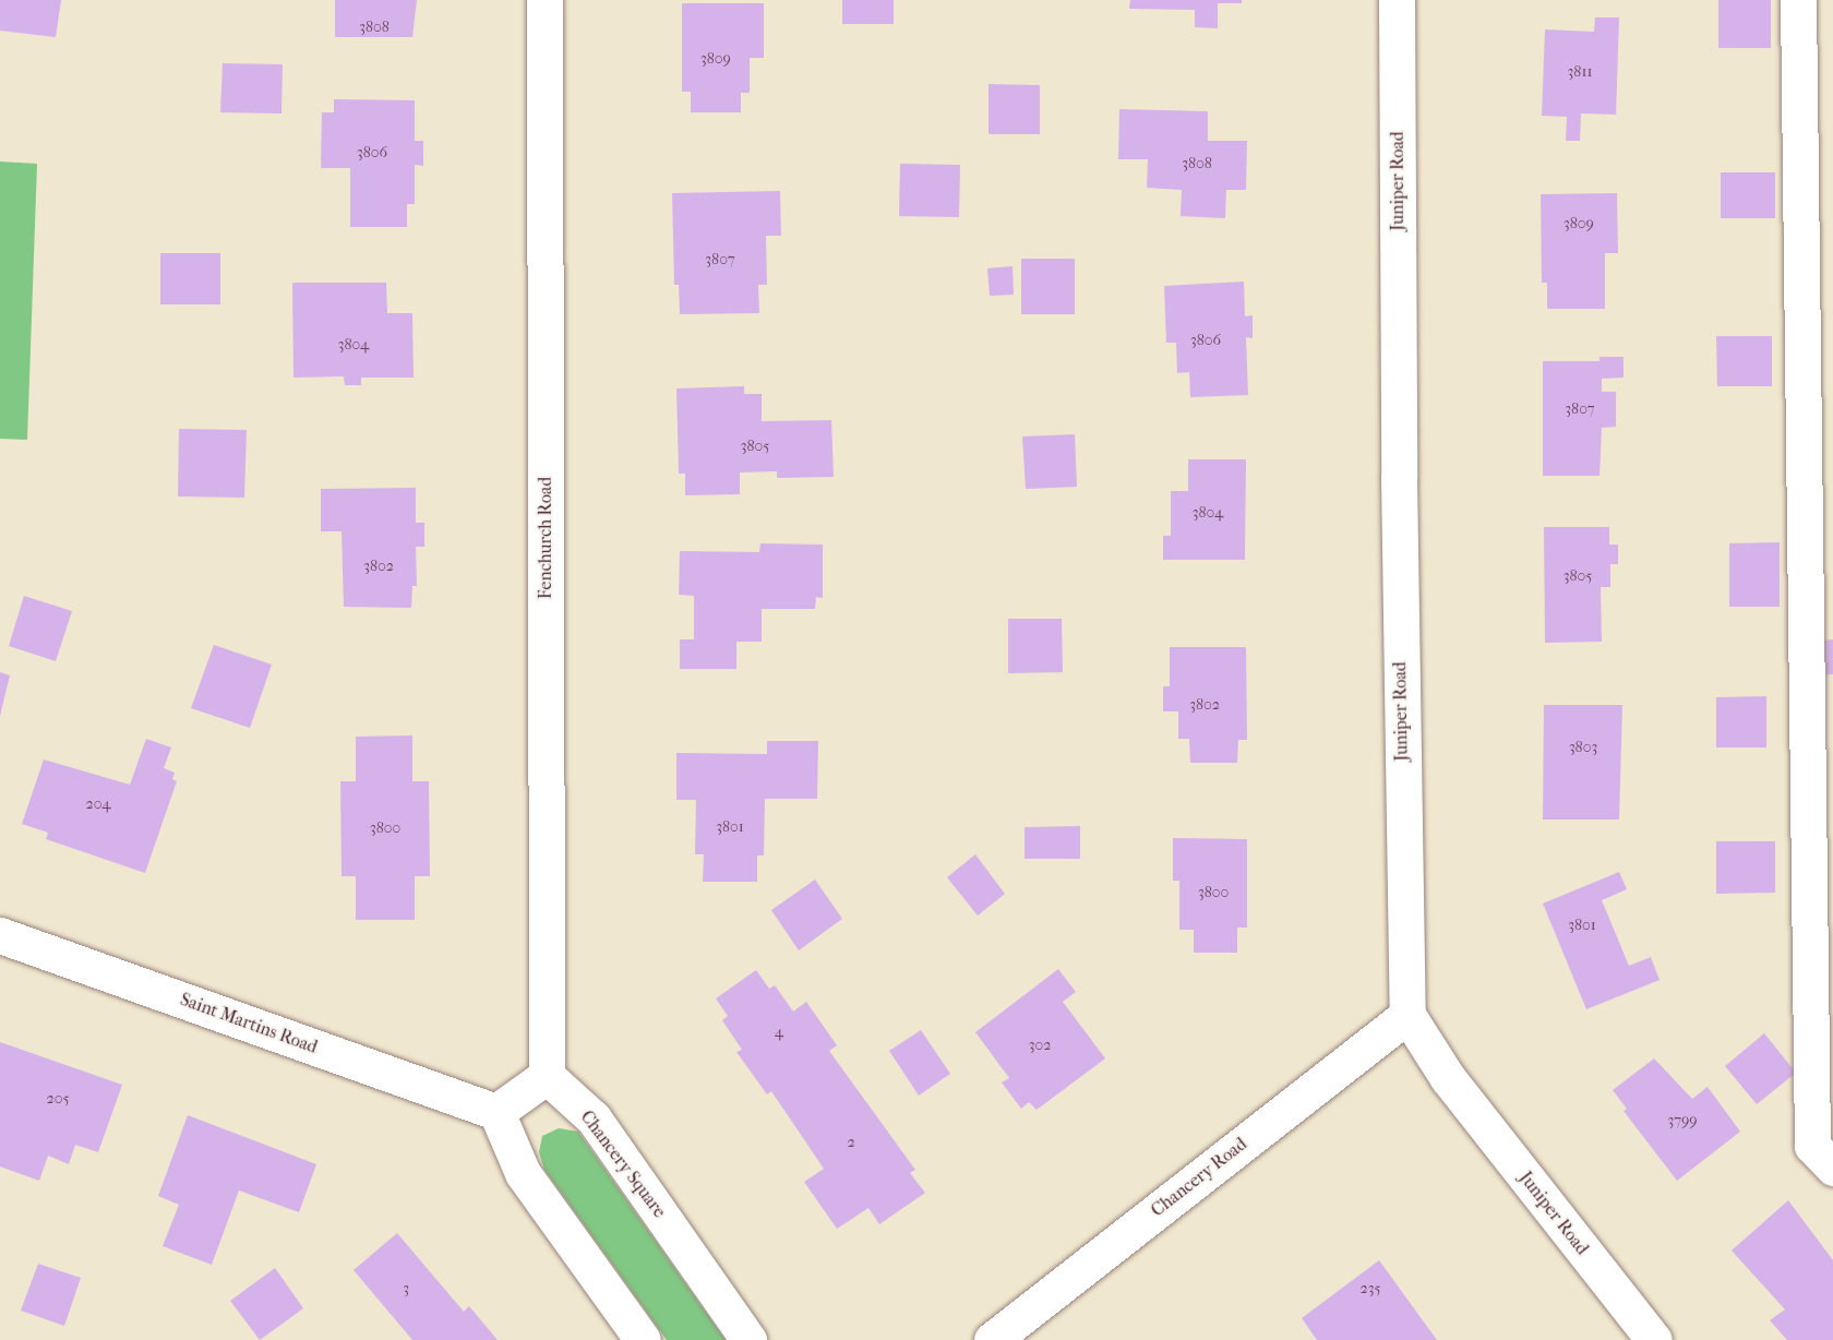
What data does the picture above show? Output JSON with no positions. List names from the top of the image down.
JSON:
{
  "streets": {
    "street": [
      "Juniper Road",
      "Fenchurch Road",
      "Saint Martins Road",
      "Chancery Square",
      "Chancery Road"
    ]
  },
  "crossings": [
    ["Juniper Road", "Chancery Road"],
    ["Fenchurch Road", "Chancery Square"]
  ],
  "house_numbers": [
    "3808",
    "3809",
    "3811",
    "3806",
    "3808",
    "3809",
    "3807",
    "3806",
    "3804",
    "3807",
    "3805",
    "3804",
    "3802",
    "3805",
    "3802",
    "3803",
    "204",
    "3801",
    "3800",
    "3800",
    "3801",
    "4",
    "302",
    "205",
    "3799",
    "2",
    "3",
    "235"
  ]
}
